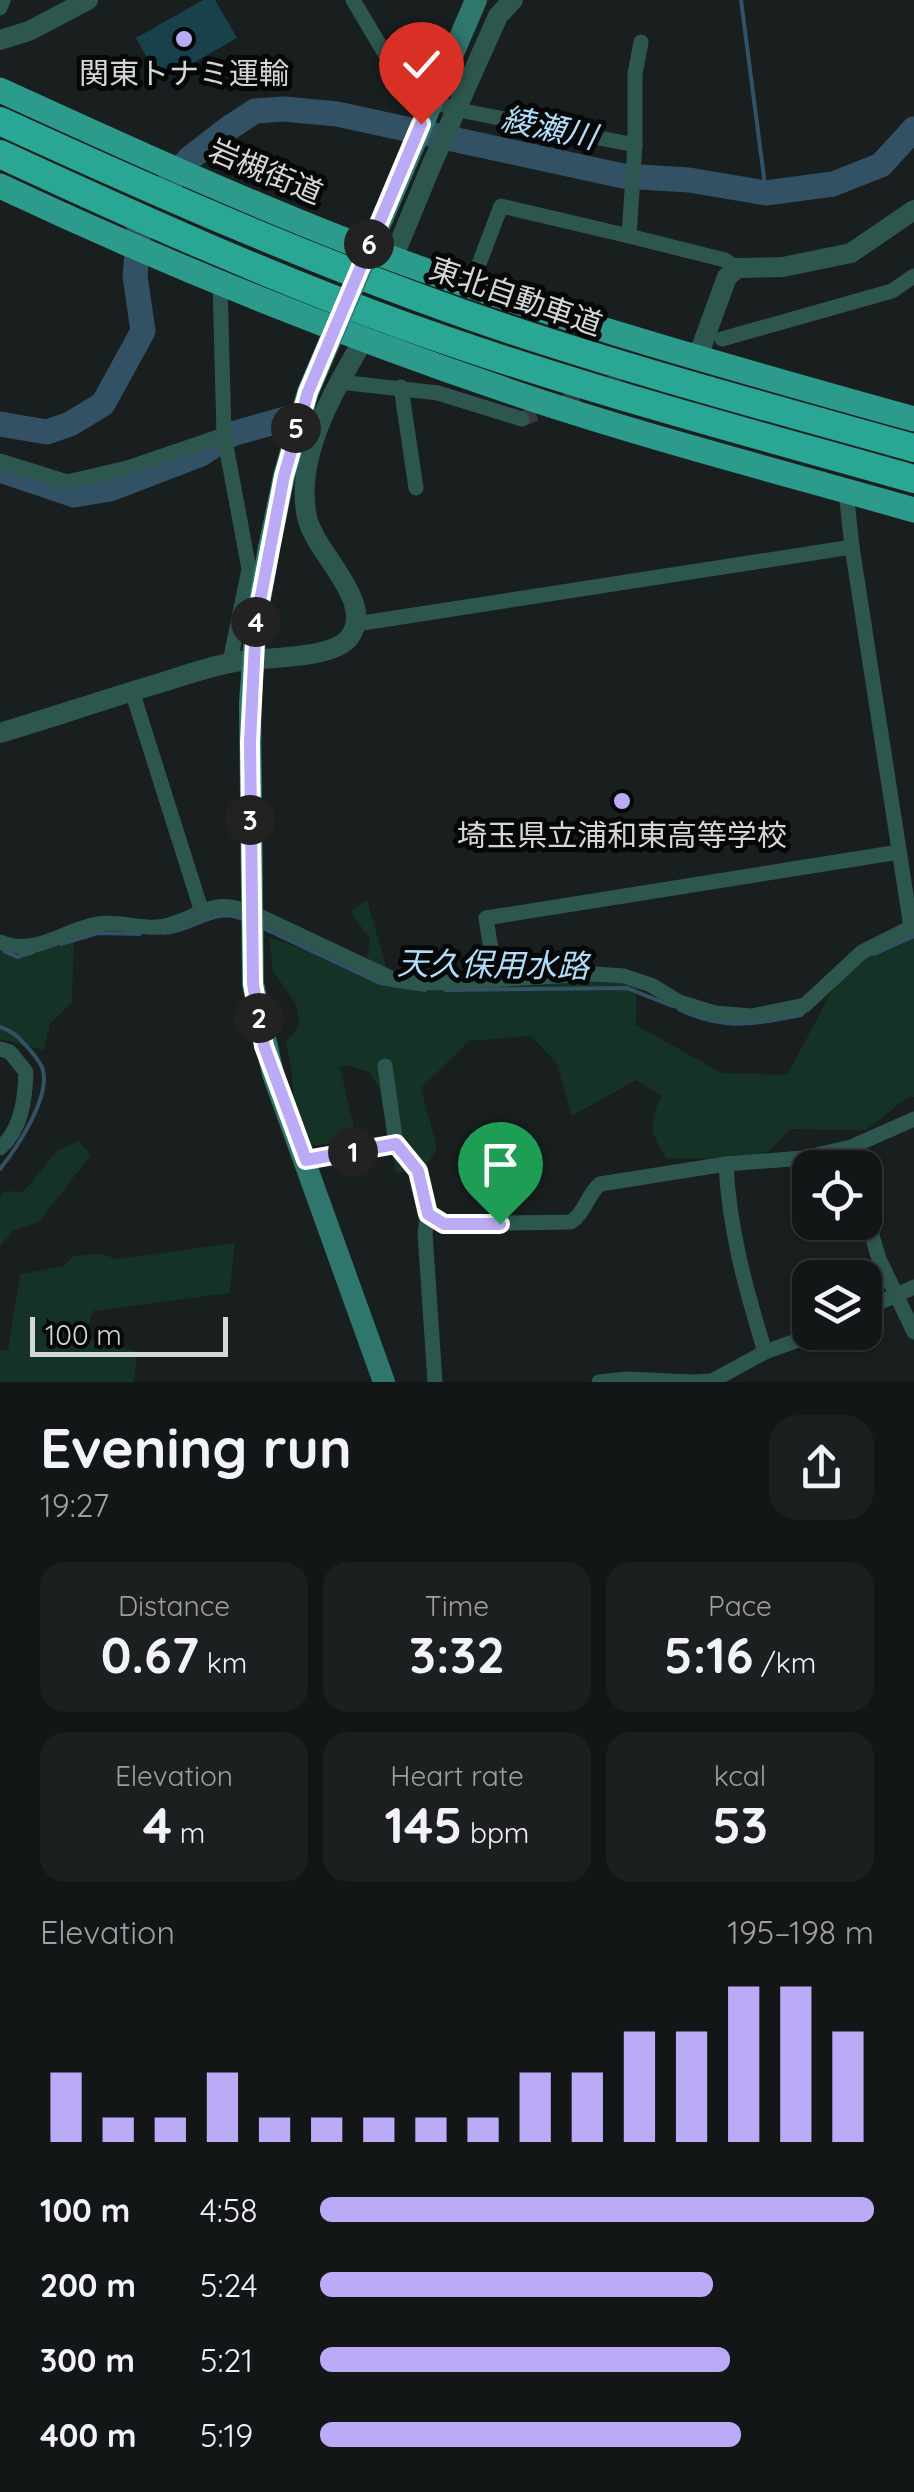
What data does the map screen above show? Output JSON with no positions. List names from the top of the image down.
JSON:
{
  "streets": {
    "highway": ["岩槻街道", "東北自動車道"]
  },
  "water": ["綾瀬川", "天久保用水路"],
  "places": ["関東トナミ運輸", "埼玉県立浦和東高等学校"],
  "scale_bar": "100 m",
  "page": {
    "pins": [
      "6",
      "5",
      "4",
      "3",
      "2",
      "1"
    ],
    "scale": "100 m",
    "heading": ["Evening run", "19:27"],
    "stats": [
      ["Distance", "0.67 km"],
      ["Time", "3:32"],
      ["Pace", "5:16 /km"],
      ["Elevation", "4 m"],
      ["Heart rate", "145 bpm"],
      ["kcal", "53"]
    ],
    "chart": ["Elevation", "195–198 m"],
    "list": [
      {
        "name": "100 m",
        "note": "4:58"
      },
      {
        "name": "200 m",
        "note": "5:24"
      },
      {
        "name": "300 m",
        "note": "5:21"
      },
      {
        "name": "400 m",
        "note": "5:19"
      }
    ]
  }
}
